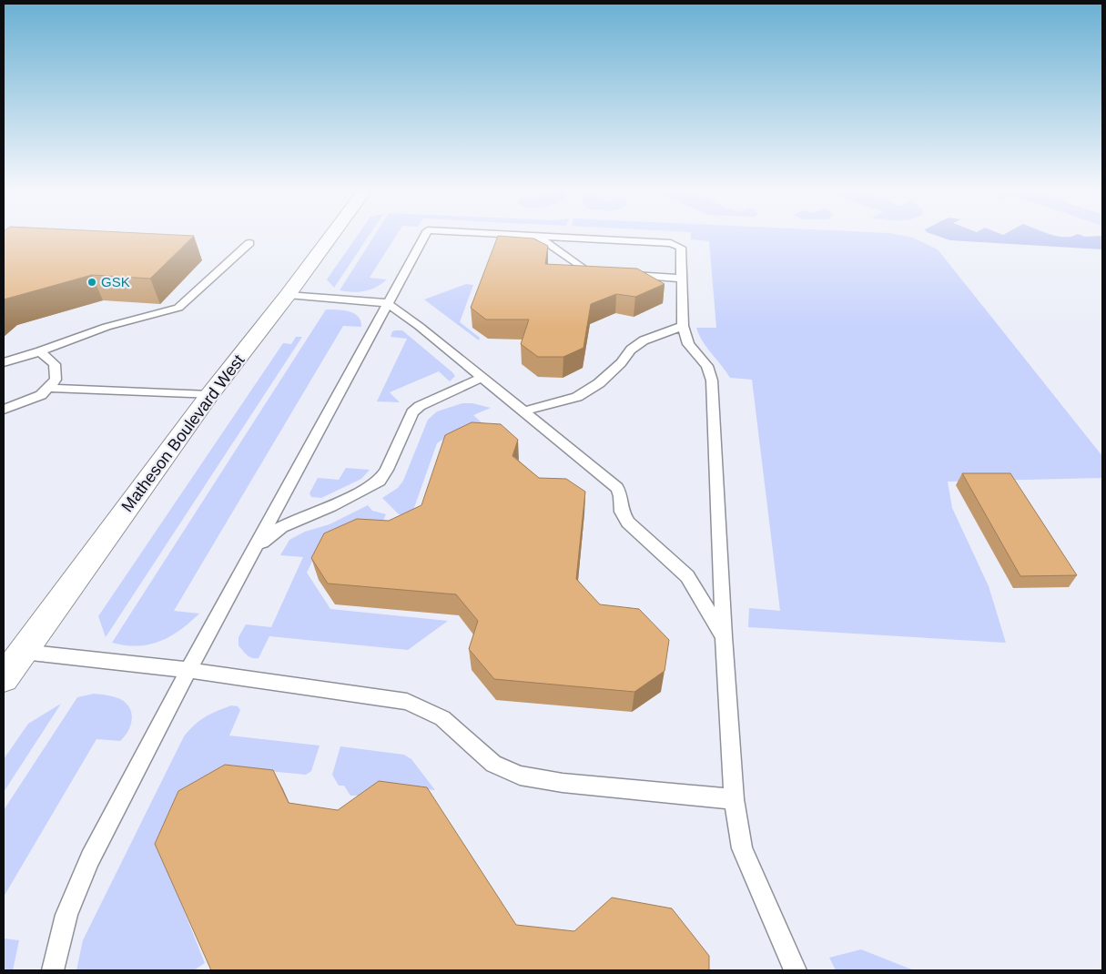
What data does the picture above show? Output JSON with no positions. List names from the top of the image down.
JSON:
{
  "streets": {
    "street": ["Matheson Boulevard West"]
  },
  "places": ["GSK"]
}
